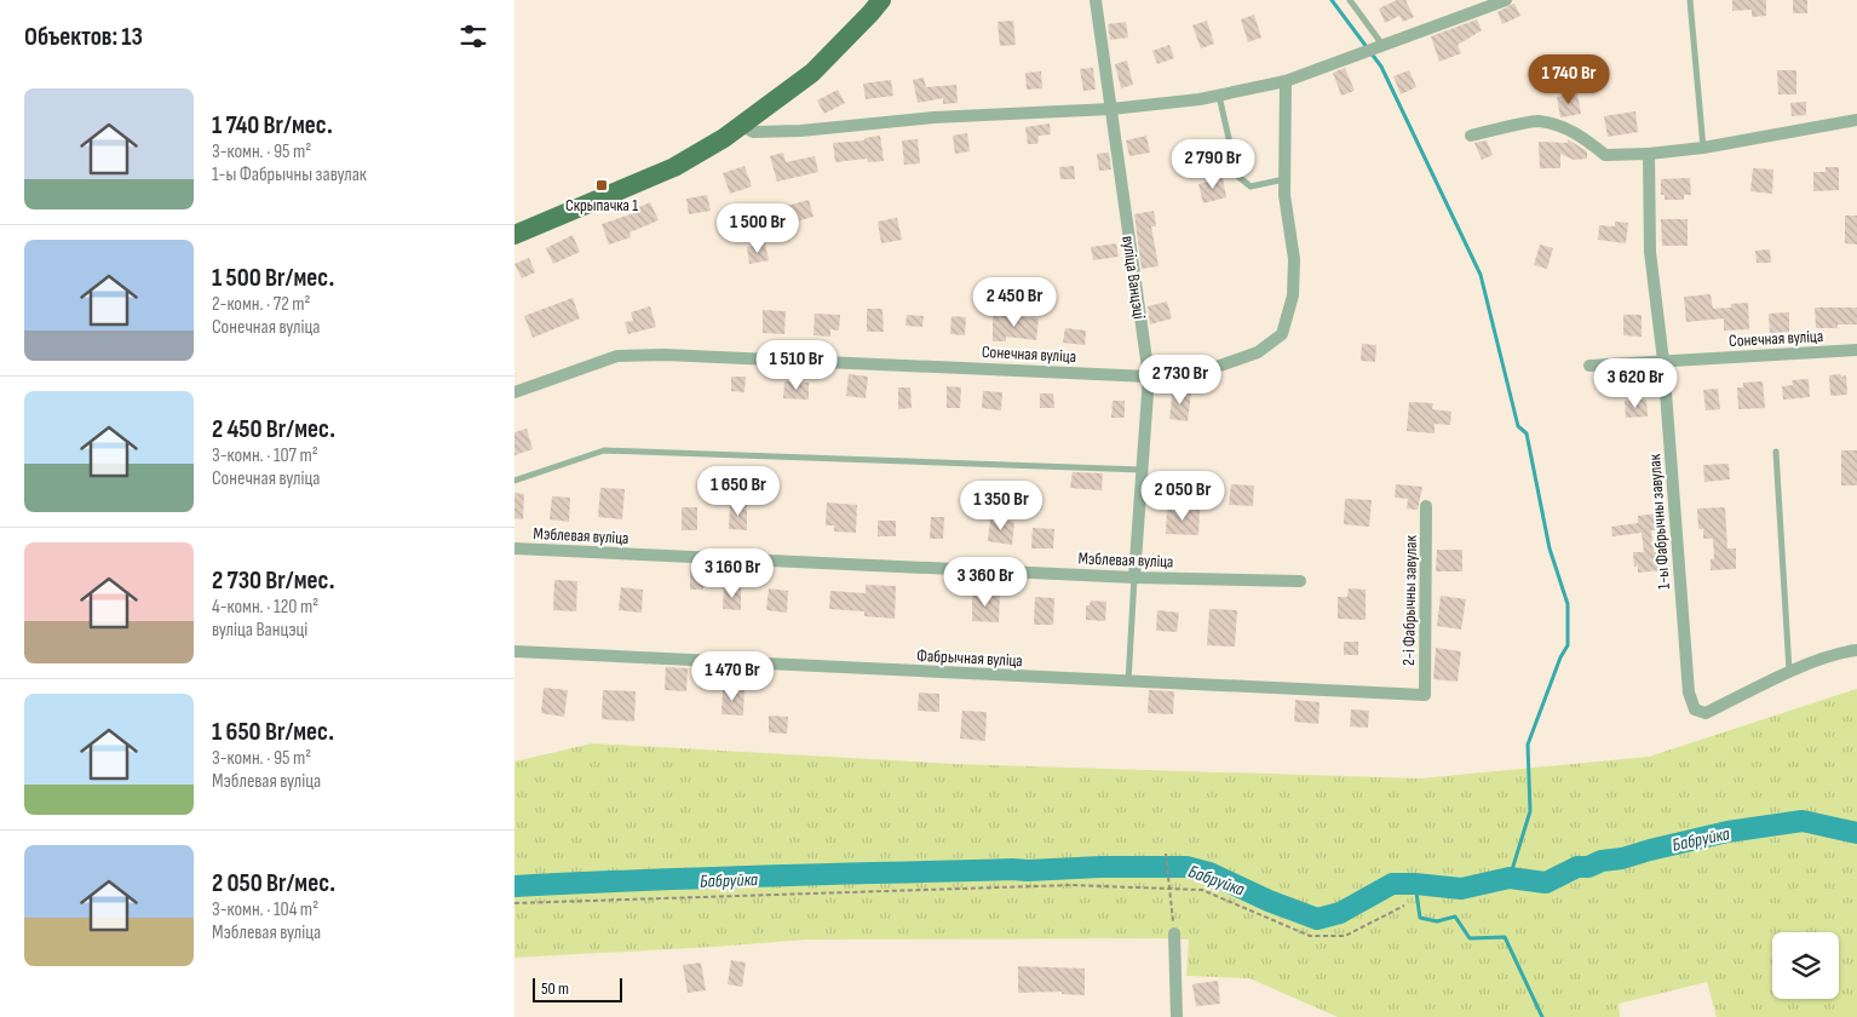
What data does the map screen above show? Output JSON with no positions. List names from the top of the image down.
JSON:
{
  "streets": {
    "street": [
      "вуліца Ванцэці",
      "Сонечная вуліца",
      "1-ы Фабрычны завулак",
      "Мэблевая вуліца",
      "2-і Фабрычны завулак",
      "Фабрычная вуліца"
    ]
  },
  "crossings": [
    ["вуліца Ванцэці", "Сонечная вуліца"],
    ["вуліца Ванцэці", "Мэблевая вуліца"],
    ["Сонечная вуліца", "1-ы Фабрычны завулак"],
    ["2-і Фабрычны завулак", "Фабрычная вуліца"]
  ],
  "water": ["Бабруйка"],
  "places": {
    "transit": ["Скрыпачка 1"]
  },
  "scale_bar": "50 m",
  "page": {
    "heading": "Объектов: 13",
    "price": [
      "1 740 Br",
      "2 790 Br",
      "1 500 Br",
      "2 450 Br",
      "1 510 Br",
      "2 730 Br",
      "3 620 Br",
      "1 650 Br",
      "2 050 Br",
      "1 350 Br",
      "3 160 Br",
      "3 360 Br",
      "1 470 Br"
    ],
    "list": [
      {
        "name": "1 740 Br/мес.",
        "note": "3-комн. · 95 m² · 1-ы Фабрычны завулак"
      },
      {
        "name": "1 500 Br/мес.",
        "note": "2-комн. · 72 m² · Сонечная вуліца"
      },
      {
        "name": "2 450 Br/мес.",
        "note": "3-комн. · 107 m² · Сонечная вуліца"
      },
      {
        "name": "2 730 Br/мес.",
        "note": "4-комн. · 120 m² · вуліца Ванцэці"
      },
      {
        "name": "1 650 Br/мес.",
        "note": "3-комн. · 95 m² · Мэблевая вуліца"
      },
      {
        "name": "2 050 Br/мес.",
        "note": "3-комн. · 104 m² · Мэблевая вуліца"
      }
    ],
    "scale": "50 m"
  }
}
